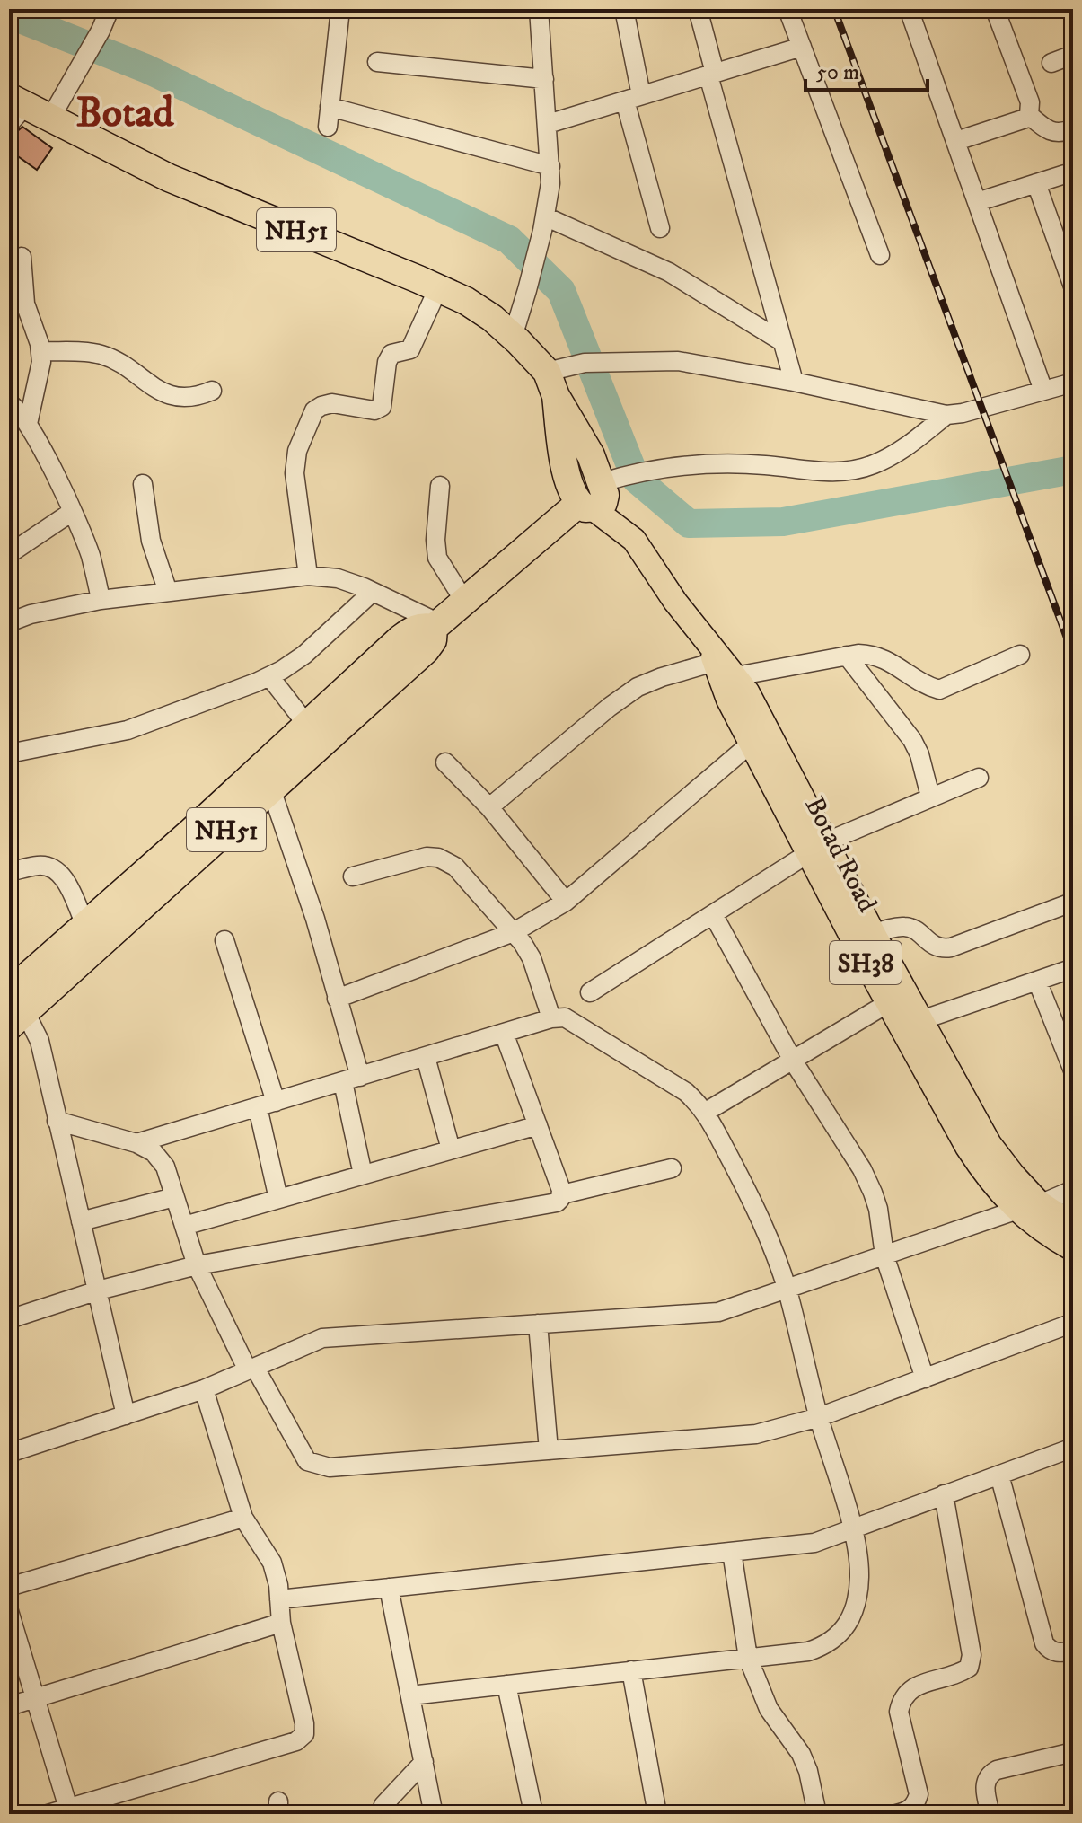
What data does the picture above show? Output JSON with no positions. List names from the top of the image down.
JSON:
{
  "streets": {
    "highway": ["NH51"],
    "main road": ["Botad Road", "SH38"]
  },
  "crossings": [
    ["NH51", "Botad Road"]
  ],
  "districts": ["Botad"],
  "scale_bar": "50 m"
}
